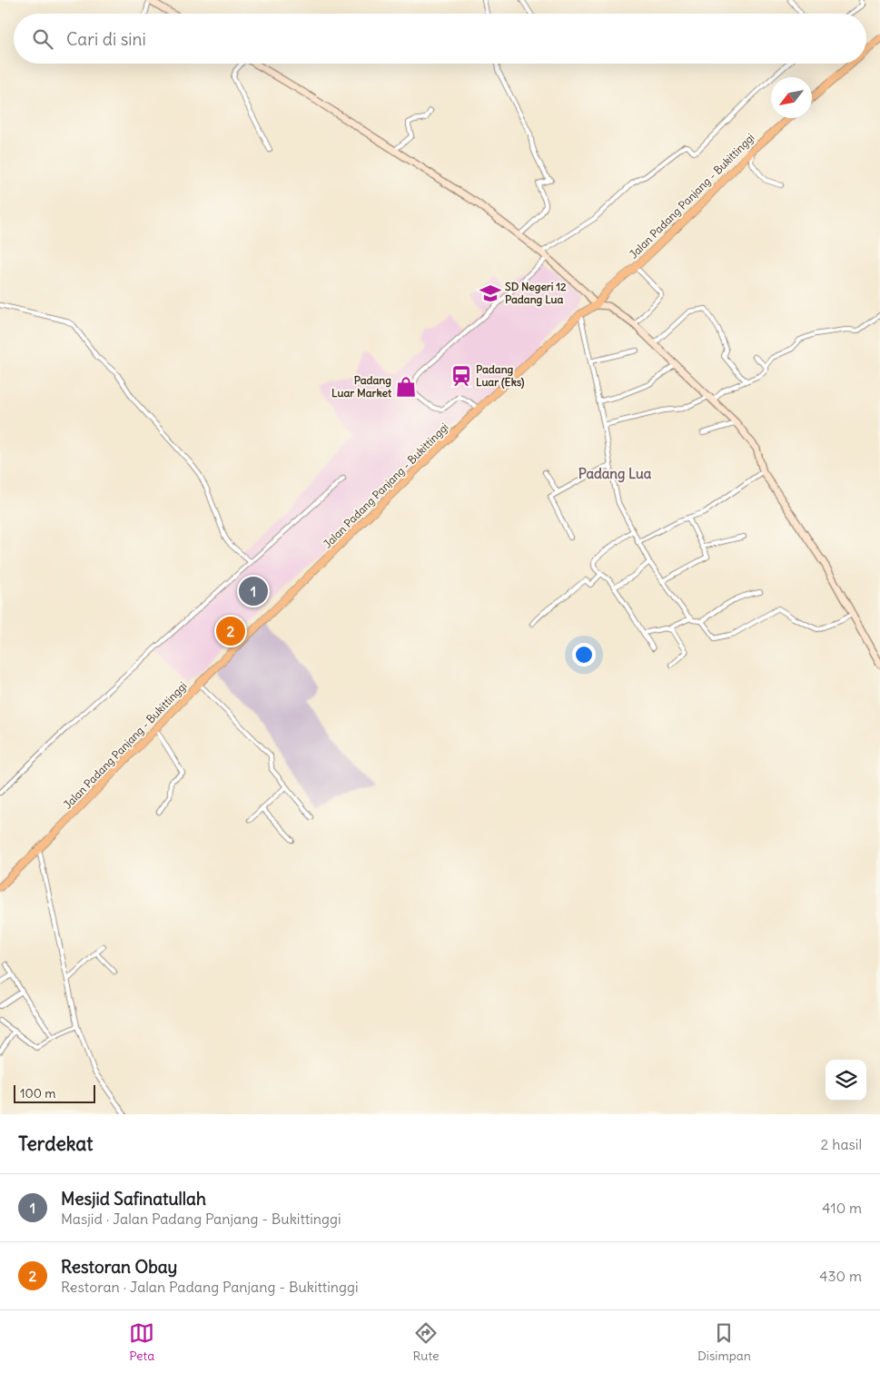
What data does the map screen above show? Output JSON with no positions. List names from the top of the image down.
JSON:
{
  "streets": {
    "highway": ["Jalan Padang Panjang - Bukittinggi"]
  },
  "districts": ["Padang Lua"],
  "places": {
    "school or university": ["SD Negeri 12 Padang Lua"],
    "station": ["Padang Luar (Eks)"],
    "shop": ["Padang Luar Market"]
  },
  "scale_bar": "100 m",
  "north": "bottom left",
  "page": {
    "search": "Cari di sini",
    "pins": ["1", "2"],
    "scale": "100 m",
    "heading": ["Terdekat", "2 hasil"],
    "list": [
      {
        "mark": "1",
        "name": "Mesjid Safinatullah",
        "note": "Masjid · Jalan Padang Panjang - Bukittinggi",
        "value": "410 m"
      },
      {
        "mark": "2",
        "name": "Restoran Obay",
        "note": "Restoran · Jalan Padang Panjang - Bukittinggi",
        "value": "430 m"
      }
    ],
    "nav": ["Peta", "Rute", "Disimpan"]
  }
}
